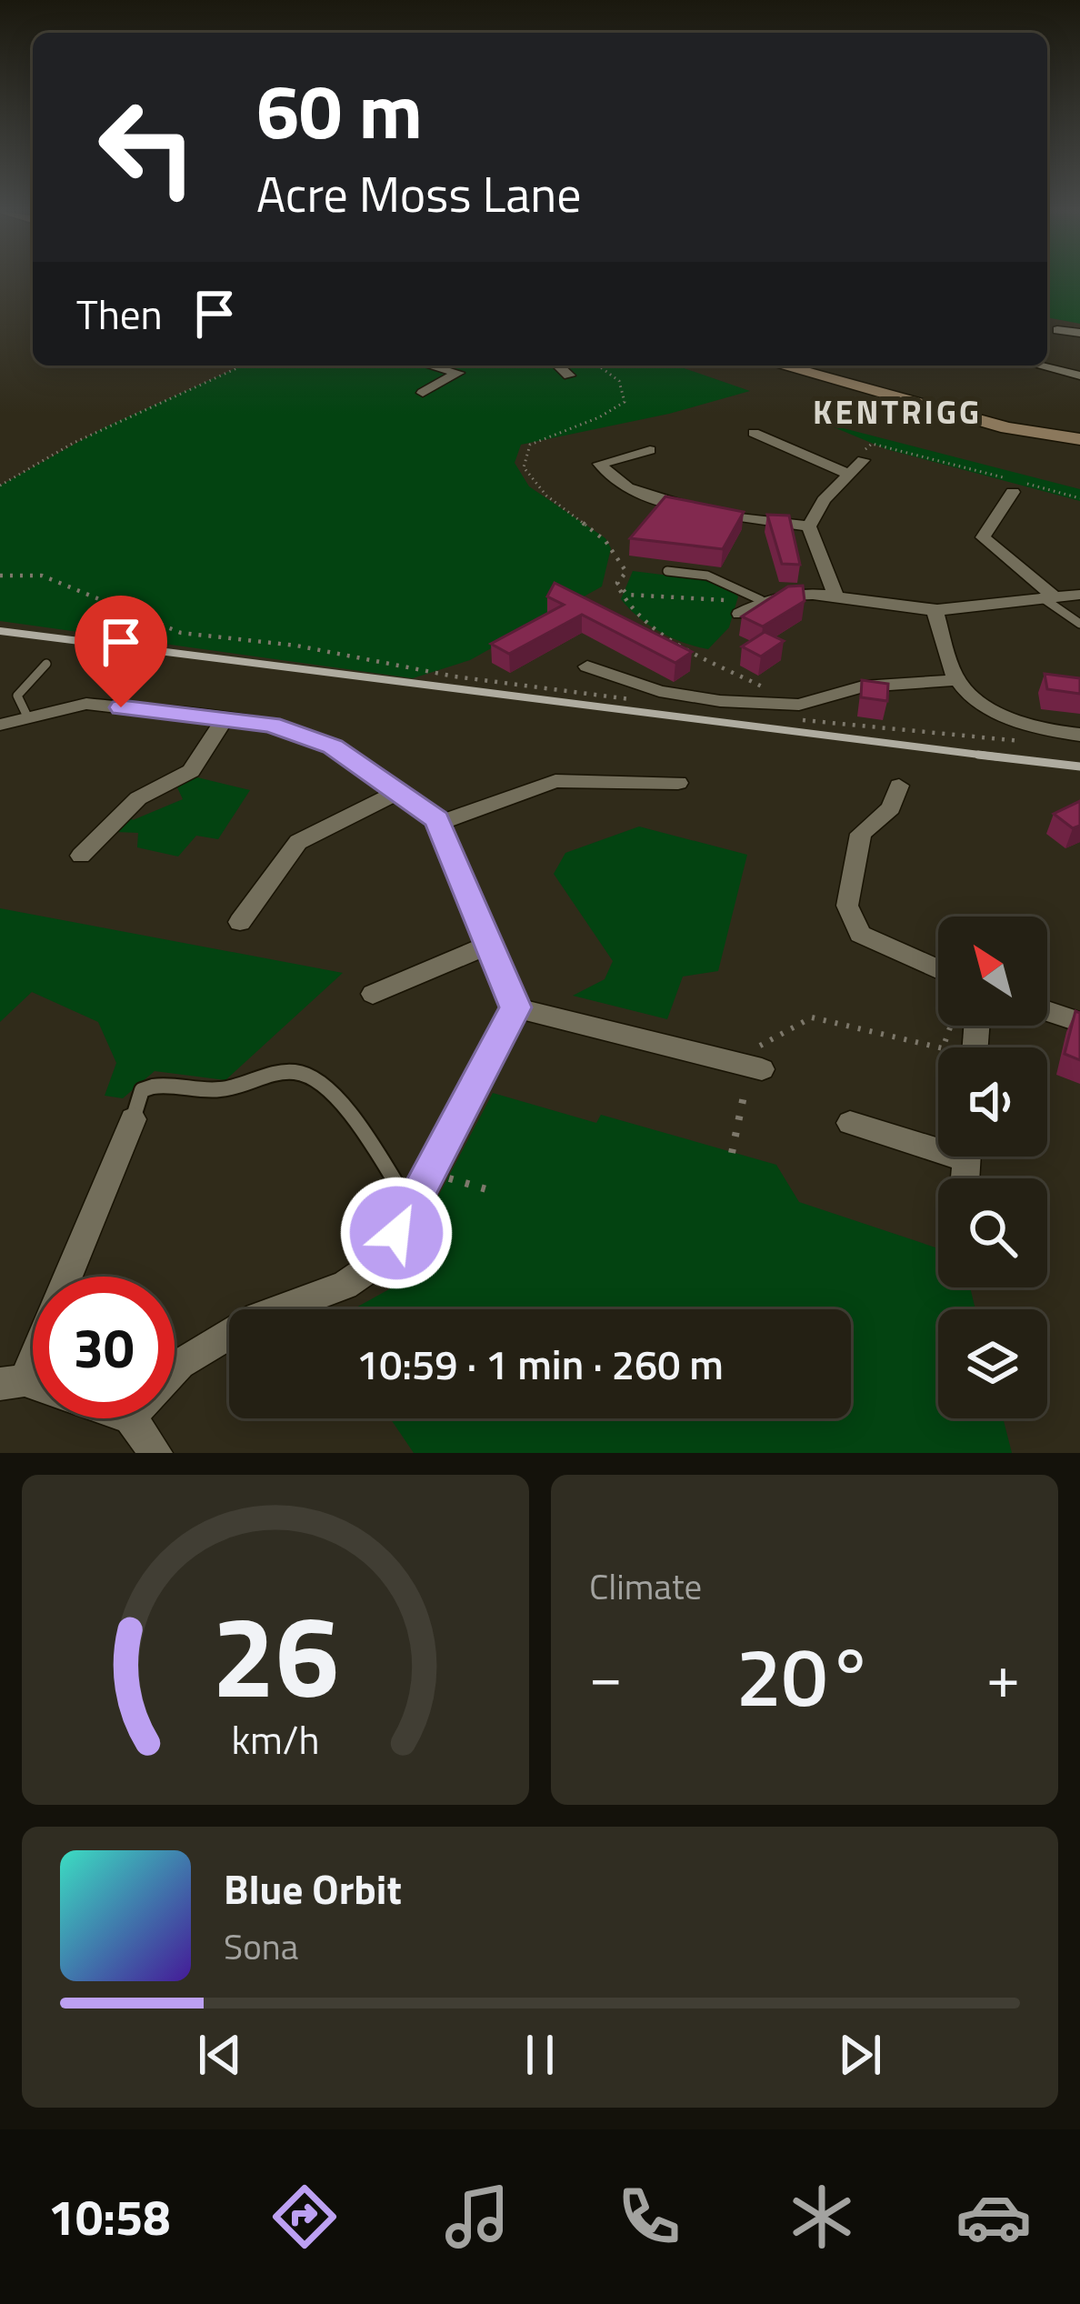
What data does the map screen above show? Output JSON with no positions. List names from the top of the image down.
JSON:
{
  "districts": ["KENTRIGG"],
  "north": "top left",
  "page": {
    "turn": ["60 m", "Acre Moss Lane"],
    "then": "Then",
    "limit": "30",
    "trip": "10:59 · 1 min · 260 m",
    "tile": "Climate",
    "heat": ["−", "20°", "+"],
    "song": ["Blue Orbit", "Sona"],
    "tabs": "10:58",
    "gauge": ["26", "km/h"]
  }
}
